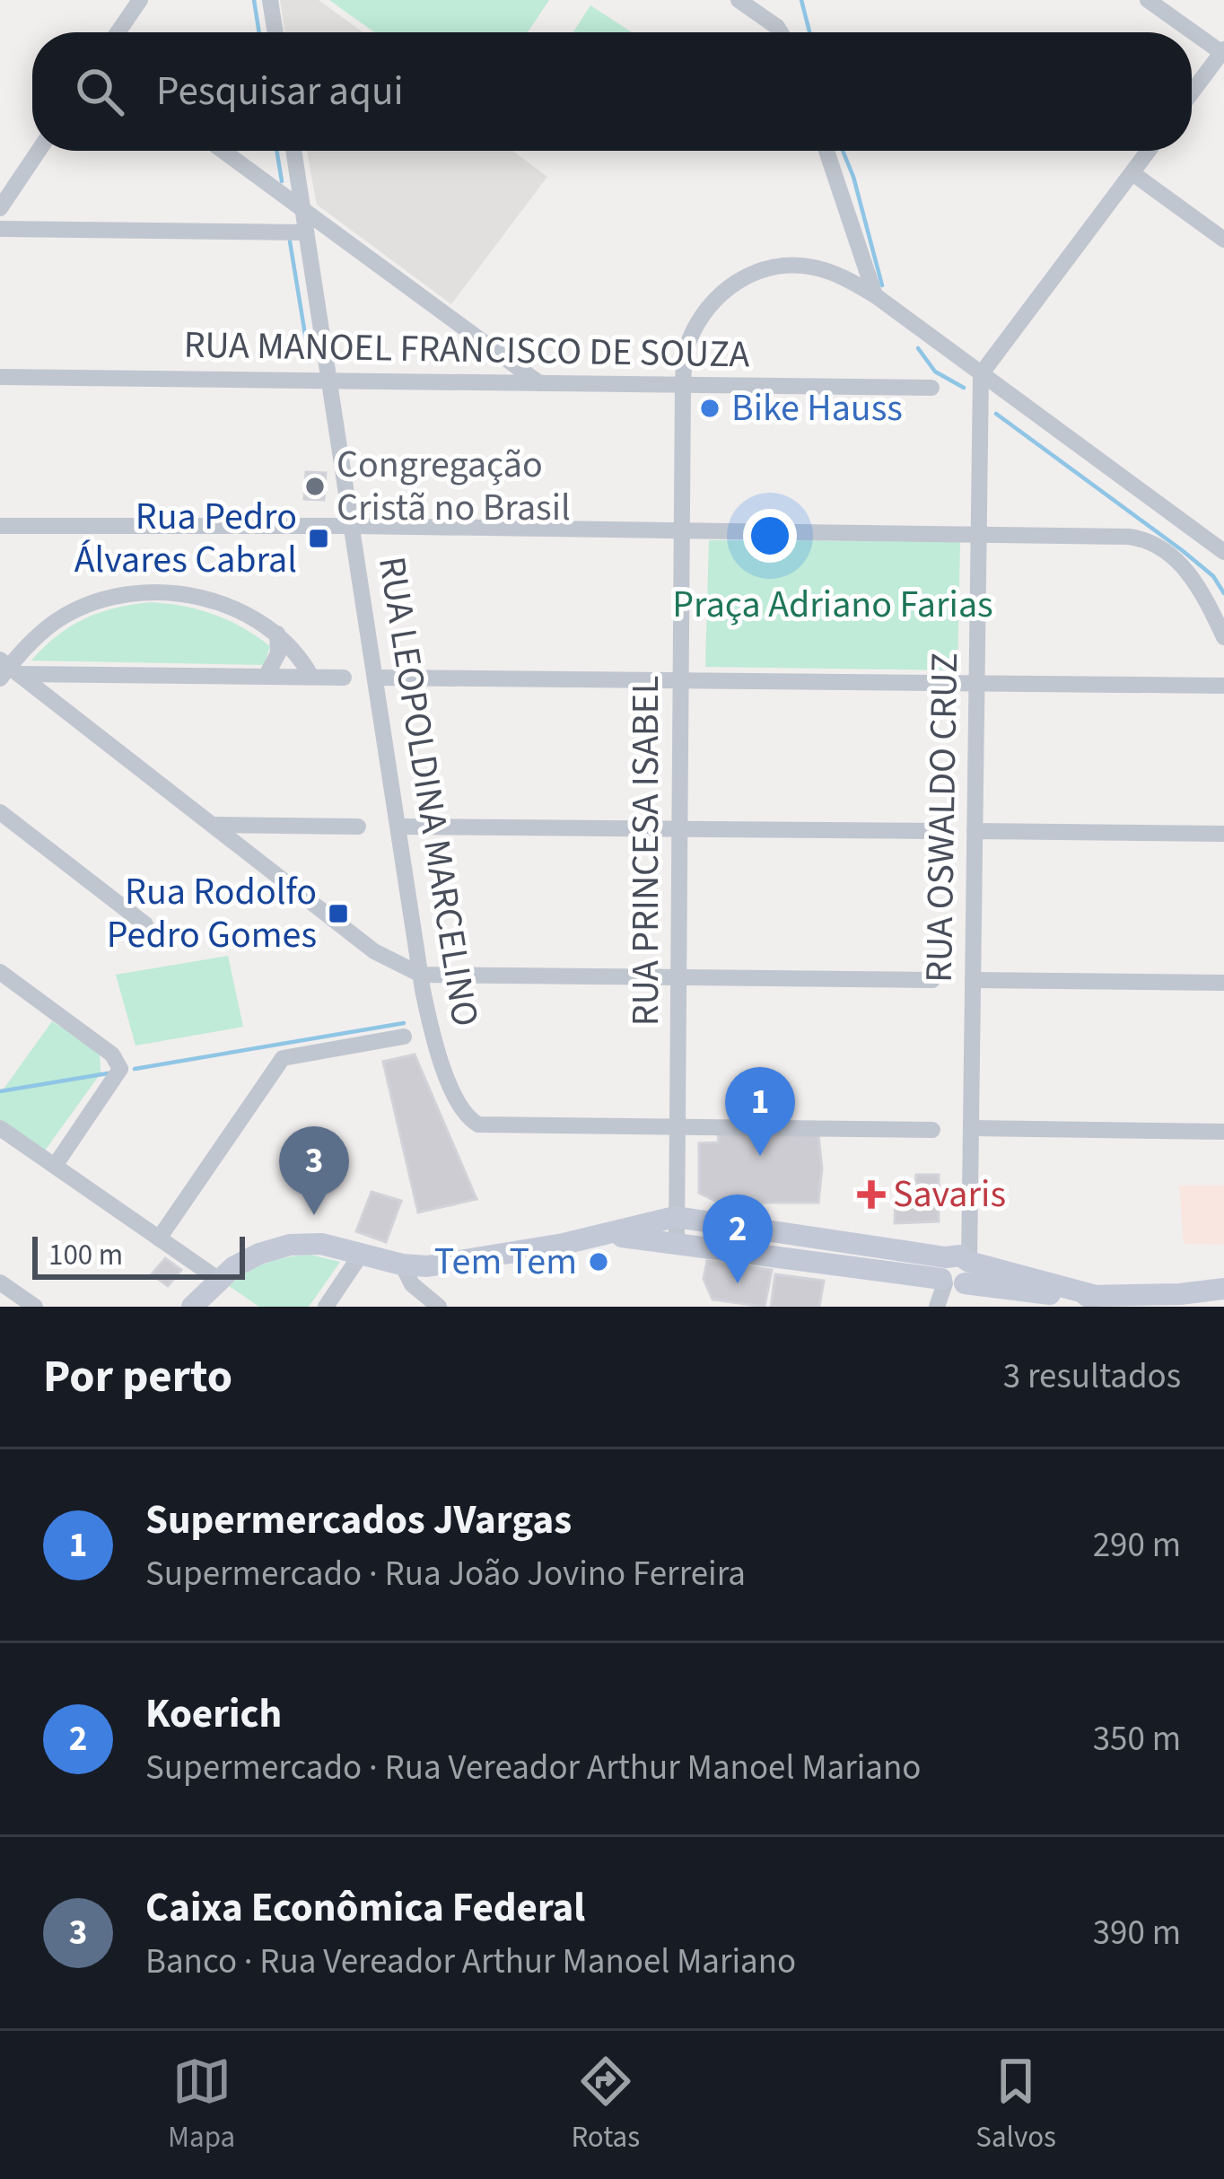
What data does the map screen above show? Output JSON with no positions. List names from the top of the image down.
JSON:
{
  "streets": {
    "street": [
      "RUA MANOEL FRANCISCO DE SOUZA",
      "RUA LEOPOLDINA MARCELINO",
      "RUA OSWALDO CRUZ",
      "RUA PRINCESA ISABEL"
    ]
  },
  "crossings": [
    ["RUA MANOEL FRANCISCO DE SOUZA", "RUA LEOPOLDINA MARCELINO"],
    ["RUA MANOEL FRANCISCO DE SOUZA", "RUA PRINCESA ISABEL"],
    ["RUA LEOPOLDINA MARCELINO", "RUA PRINCESA ISABEL"],
    ["RUA OSWALDO CRUZ", "RUA PRINCESA ISABEL"]
  ],
  "parks": ["Praça Adriano Farias"],
  "places": {
    "other": ["Bike Hauss", "Congregação Cristã no Brasil", "Tem Tem"],
    "transit": ["Rua Pedro Álvares Cabral", "Rua Rodolfo Pedro Gomes"],
    "health": ["Savaris"]
  },
  "scale_bar": "100 m",
  "page": {
    "search": "Pesquisar aqui",
    "pins": ["1", "3", "2"],
    "scale": "100 m",
    "heading": ["Por perto", "3 resultados"],
    "list": [
      {
        "mark": "1",
        "name": "Supermercados JVargas",
        "note": "Supermercado · Rua João Jovino Ferreira",
        "value": "290 m"
      },
      {
        "mark": "2",
        "name": "Koerich",
        "note": "Supermercado · Rua Vereador Arthur Manoel Mariano",
        "value": "350 m"
      },
      {
        "mark": "3",
        "name": "Caixa Econômica Federal",
        "note": "Banco · Rua Vereador Arthur Manoel Mariano",
        "value": "390 m"
      }
    ],
    "nav": ["Mapa", "Rotas", "Salvos"]
  }
}
